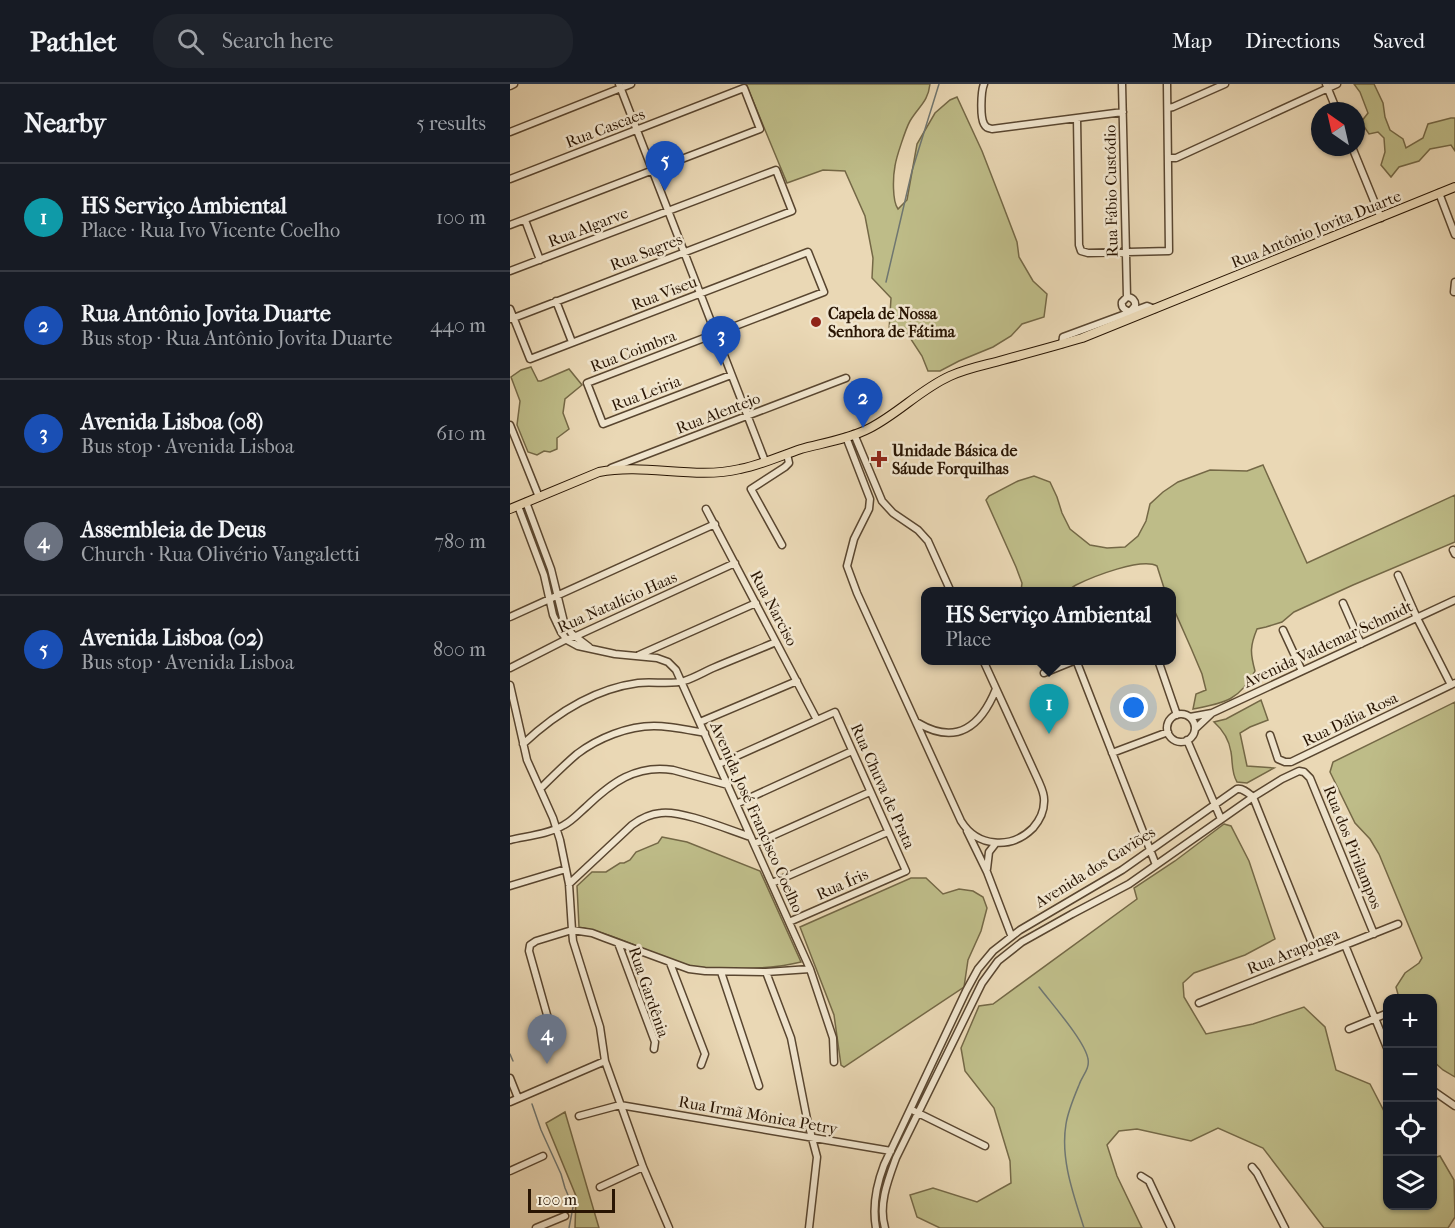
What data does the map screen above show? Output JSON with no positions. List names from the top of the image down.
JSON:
{
  "streets": {
    "main road": ["Rua Antônio Jovita Duarte"],
    "street": [
      "Rua Cascaes",
      "Rua Fábio Custódio",
      "Rua Algarve",
      "Rua Sagres",
      "Rua Viseu",
      "Rua Coimbra",
      "Rua Leiria",
      "Rua Alentejo",
      "Rua Natalício Haas",
      "Rua Narciso",
      "Avenida Valdemar Schmidt",
      "Rua Dália Rosa",
      "Rua Chuva de Prata",
      "Avenida José Francisco Coelho",
      "Rua dos Pirilampos",
      "Avenida dos Gaviões",
      "Rua Íris",
      "Rua Araponga",
      "Rua Gardênia",
      "Rua Irmã Mônica Petry"
    ]
  },
  "crossings": [
    ["Rua Algarve", "Rua Sagres"],
    ["Rua Antônio Jovita Duarte", "Rua Alentejo"],
    ["Rua Antônio Jovita Duarte", "Avenida José Francisco Coelho"],
    ["Rua Sagres", "Rua Viseu"],
    ["Rua Viseu", "Rua Coimbra"],
    ["Rua Coimbra", "Rua Leiria"],
    ["Rua Natalício Haas", "Rua Narciso"],
    ["Rua Natalício Haas", "Avenida José Francisco Coelho"],
    ["Rua Narciso", "Rua Chuva de Prata"],
    ["Rua Chuva de Prata", "Rua Íris"],
    ["Avenida José Francisco Coelho", "Rua Íris"],
    ["Rua dos Pirilampos", "Avenida dos Gaviões"],
    ["Rua dos Pirilampos", "Rua Araponga"]
  ],
  "places": {
    "other": ["Capela de Nossa Senhora de Fátima"],
    "health": ["Unidade Básica de Sáude Forquilhas"]
  },
  "scale_bar": "100 m",
  "north": "top left",
  "page": {
    "header": "Pathlet",
    "search": "Search here",
    "nav": ["Map", "Directions", "Saved"],
    "heading": ["Nearby", "5 results"],
    "pins": [
      "5",
      "3",
      "2",
      "1",
      "4"
    ],
    "list": [
      {
        "mark": "1",
        "name": "HS Serviço Ambiental",
        "note": "Place · Rua Ivo Vicente Coelho",
        "value": "100 m"
      },
      {
        "mark": "2",
        "name": "Rua Antônio Jovita Duarte",
        "note": "Bus stop · Rua Antônio Jovita Duarte",
        "value": "440 m"
      },
      {
        "mark": "3",
        "name": "Avenida Lisboa (08)",
        "note": "Bus stop · Avenida Lisboa",
        "value": "610 m"
      },
      {
        "mark": "4",
        "name": "Assembleia de Deus",
        "note": "Church · Rua Olivério Vangaletti",
        "value": "780 m"
      },
      {
        "mark": "5",
        "name": "Avenida Lisboa (02)",
        "note": "Bus stop · Avenida Lisboa",
        "value": "800 m"
      }
    ],
    "popup": ["HS Serviço Ambiental", "Place"],
    "map_buttons": ["+", "−"],
    "scale": "100 m"
  }
}
